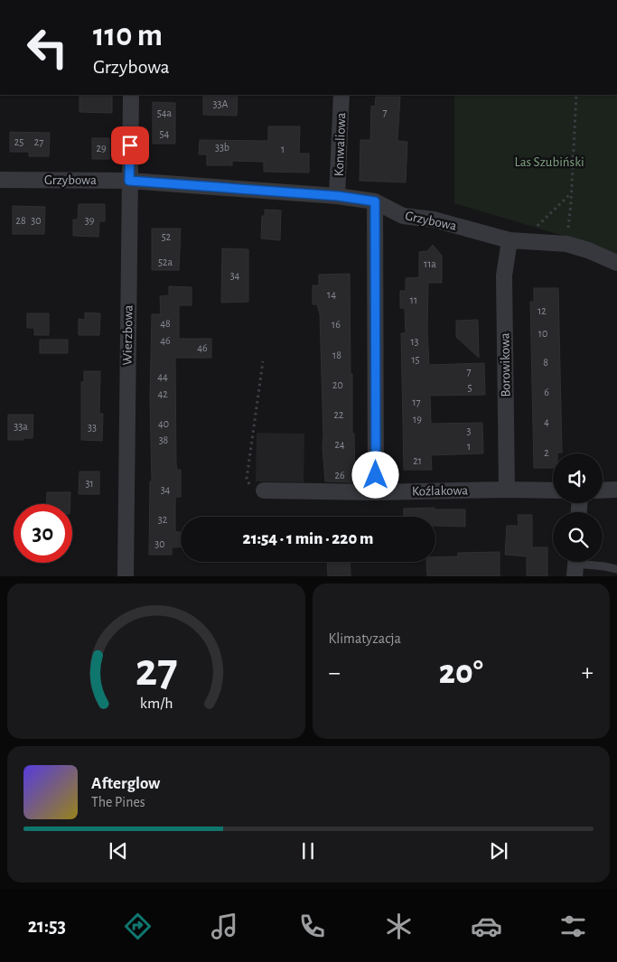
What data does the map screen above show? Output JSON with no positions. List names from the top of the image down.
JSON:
{
  "streets": {
    "street": [
      "Konwaliowa",
      "Grzybowa",
      "Wierzbowa",
      "Borowikowa",
      "Koźlakowa"
    ]
  },
  "crossings": [
    ["Konwaliowa", "Grzybowa"],
    ["Grzybowa", "Wierzbowa"],
    ["Grzybowa", "Borowikowa"],
    ["Borowikowa", "Koźlakowa"]
  ],
  "parks": ["Las Szubiński"],
  "house_numbers": [
    "33A",
    "7",
    "54a",
    "54",
    "25",
    "27",
    "33b",
    "29",
    "1",
    "28",
    "30",
    "39",
    "52",
    "52a",
    "11a",
    "34",
    "14",
    "11",
    "12",
    "48",
    "16",
    "10",
    "46",
    "13",
    "46",
    "18",
    "15",
    "8",
    "7",
    "44",
    "20",
    "5",
    "6",
    "42",
    "17",
    "22",
    "19",
    "4",
    "40",
    "33a",
    "33",
    "3",
    "38",
    "24",
    "1",
    "2",
    "21",
    "26",
    "31",
    "34",
    "32",
    "30"
  ],
  "page": {
    "turn": ["110 m", "Grzybowa"],
    "limit": "30",
    "trip": "21:54 · 1 min · 220 m",
    "tile": "Klimatyzacja",
    "heat": ["−", "20°", "+"],
    "song": ["Afterglow", "The Pines"],
    "tabs": "21:53",
    "gauge": ["27", "km/h"]
  }
}
